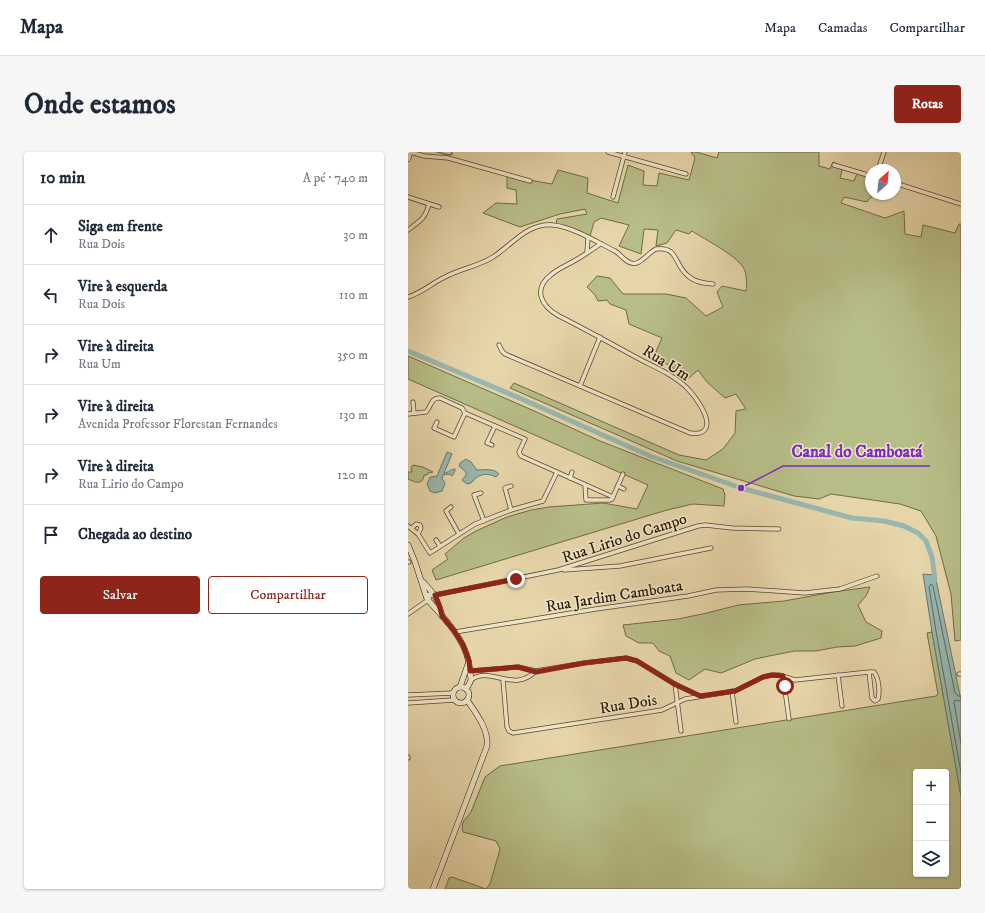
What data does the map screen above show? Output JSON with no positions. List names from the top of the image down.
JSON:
{
  "streets": {
    "street": [
      "Rua Um",
      "Rua Lirio do Campo",
      "Rua Jardim Camboata",
      "Rua Dois"
    ]
  },
  "places": ["Canal do Camboatá"],
  "north": "top right",
  "page": {
    "header": "Mapa",
    "nav": ["Mapa", "Camadas", "Compartilhar"],
    "buttons": [
      "Rotas",
      ["Salvar", "Compartilhar"]
    ],
    "title": "Onde estamos",
    "heading": ["10 min", "A pé · 740 m"],
    "list": [
      ["Siga em frente", "Rua Dois", "30 m"],
      ["Vire à esquerda", "Rua Dois", "110 m"],
      ["Vire à direita", "Rua Um", "350 m"],
      ["Vire à direita", "Avenida Professor Florestan Fernandes", "130 m"],
      ["Vire à direita", "Rua Lirio do Campo", "120 m"],
      "Chegada ao destino"
    ],
    "map_buttons": ["+", "−"]
  }
}
